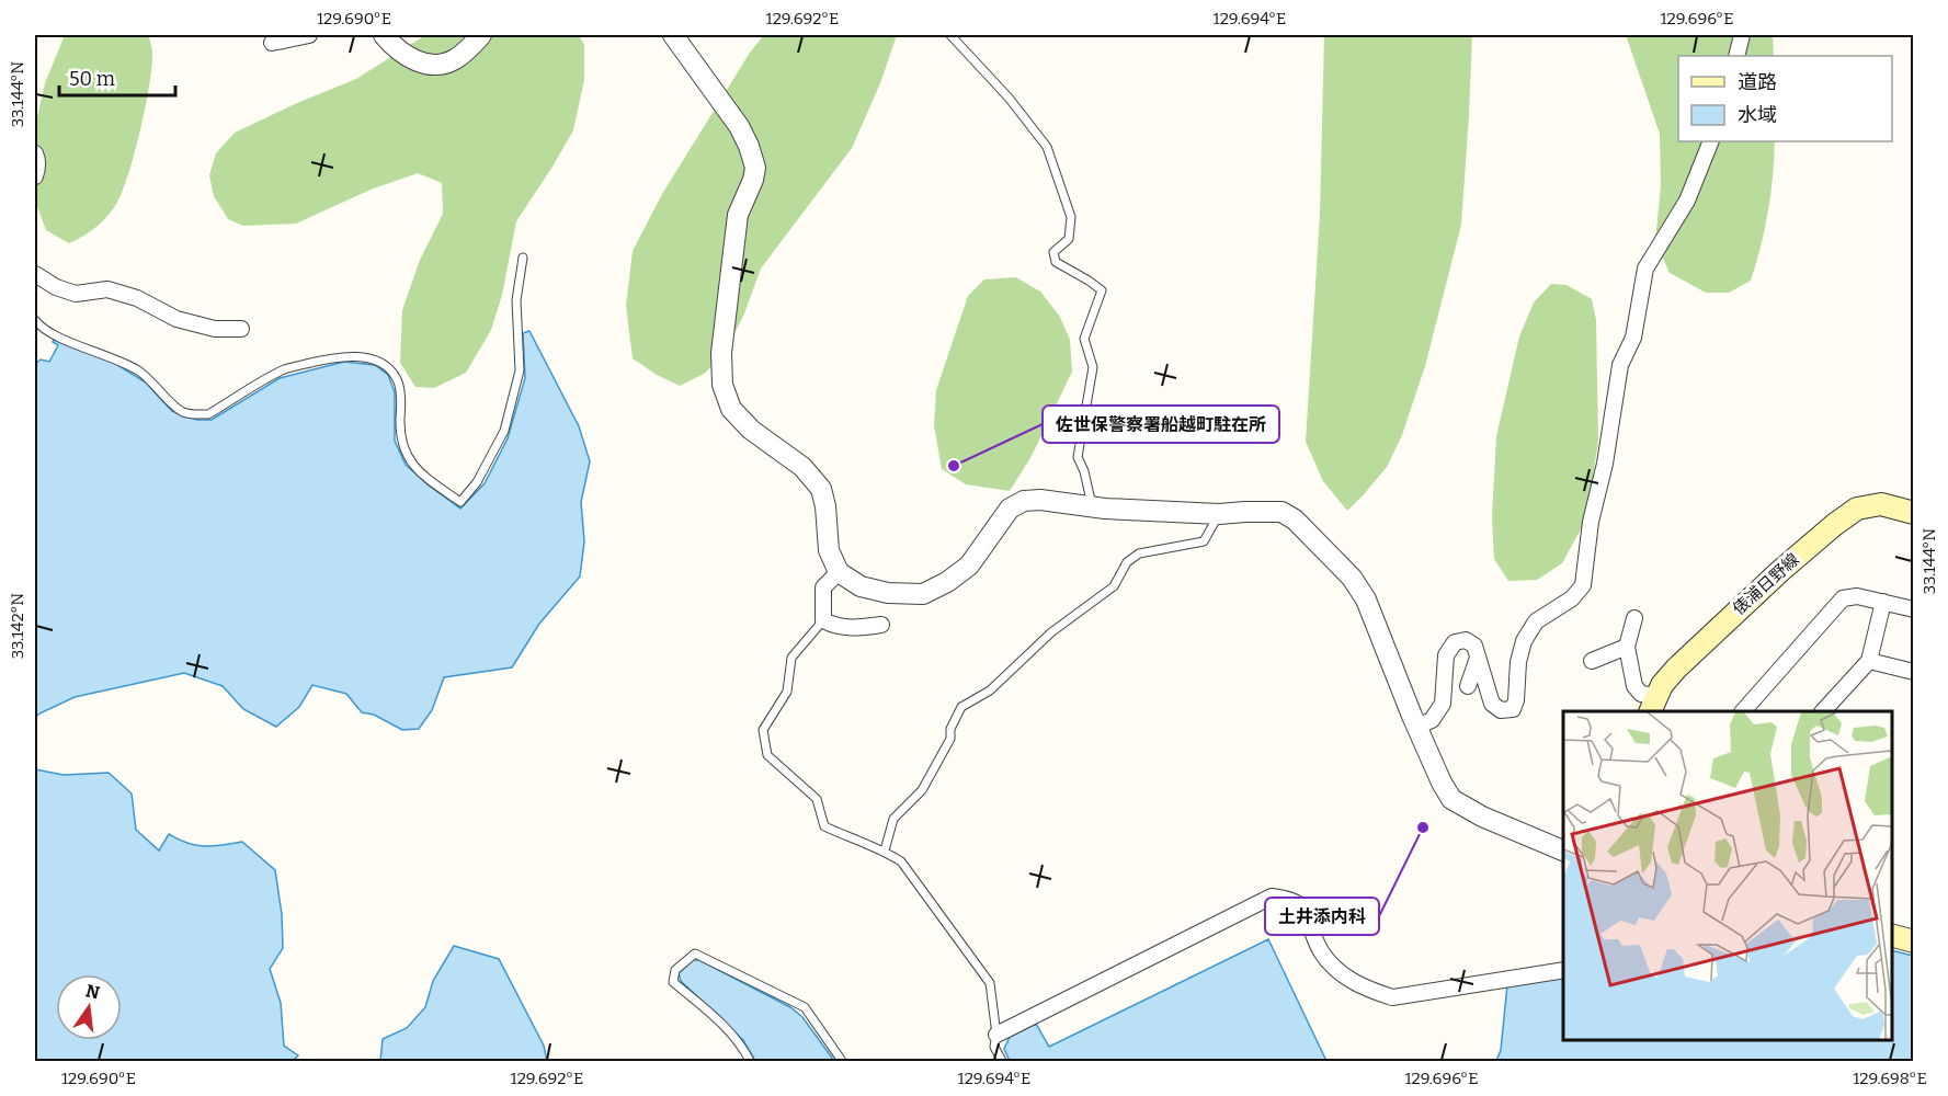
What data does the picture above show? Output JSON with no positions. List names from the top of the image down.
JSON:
{
  "streets": {
    "main road": ["俵浦日野線"]
  },
  "places": ["佐世保警察署船越町駐在所", "土井添内科"],
  "legend": ["道路", "水域"],
  "scale_bar": "50 m",
  "north": "top",
  "coordinates": [
    "129.690°E",
    "129.692°E",
    "129.694°E",
    "129.696°E",
    "33.144°N",
    "33.142°N",
    "129.698°E"
  ]
}
